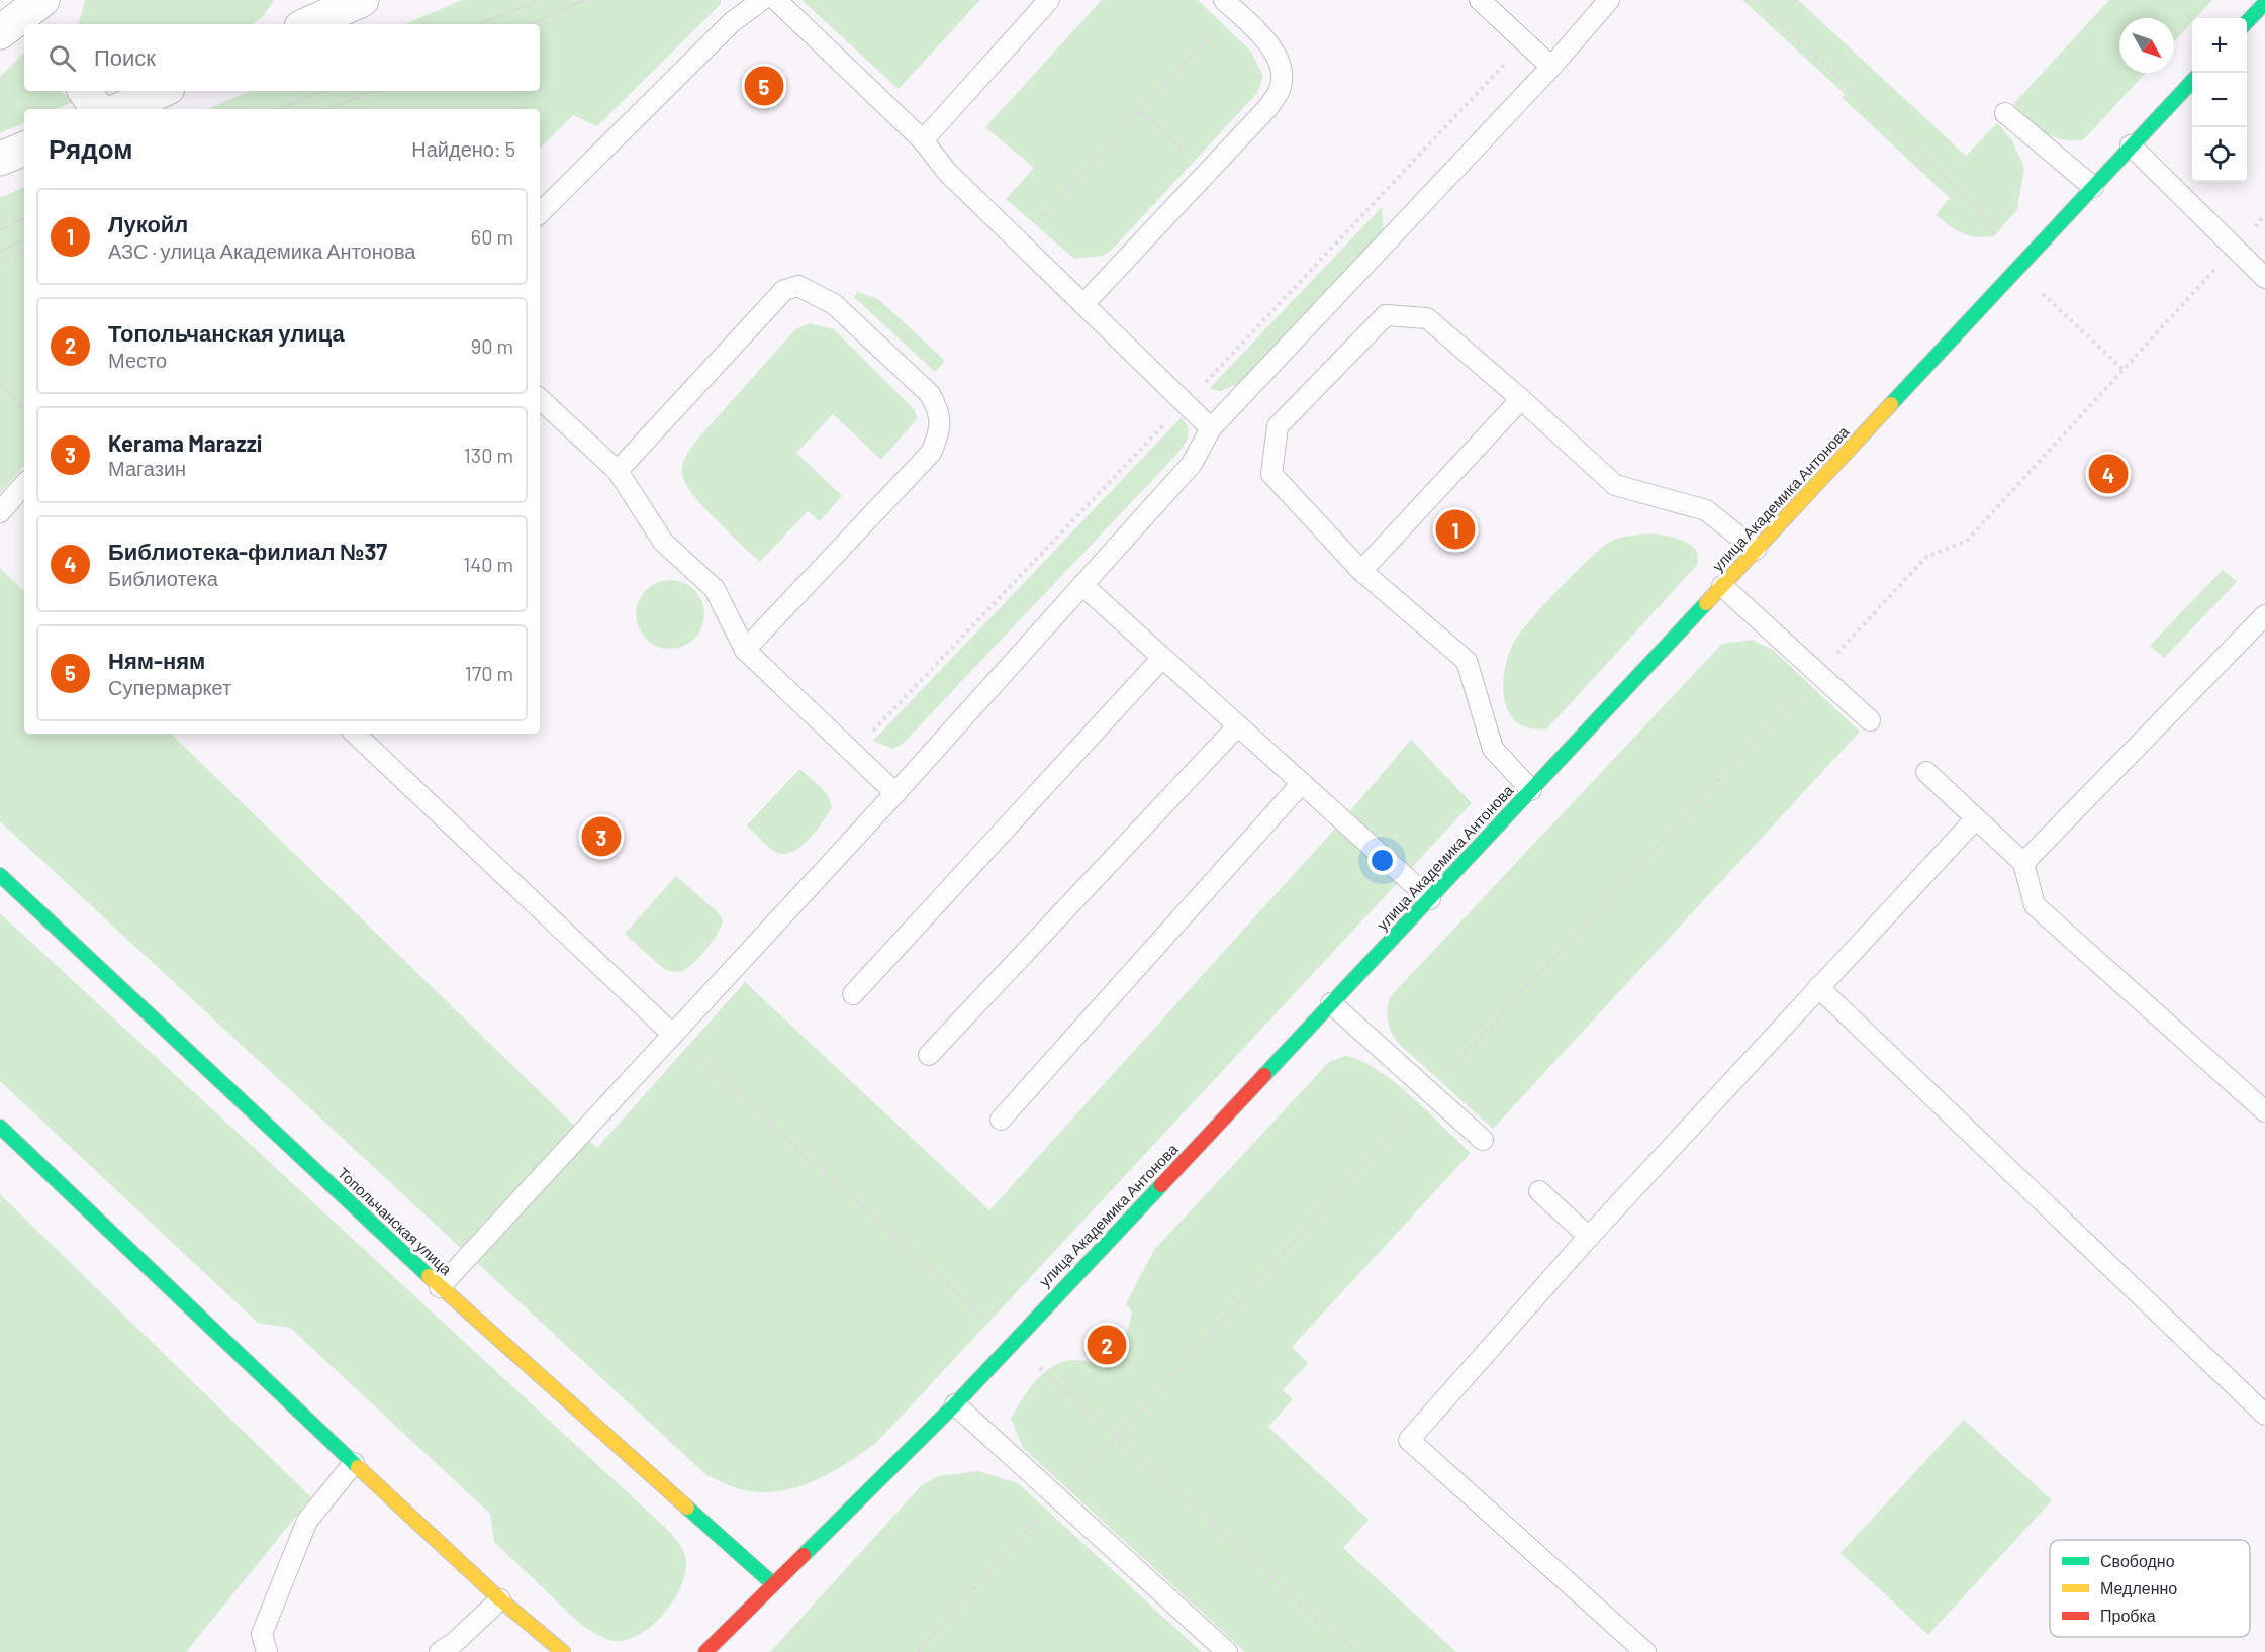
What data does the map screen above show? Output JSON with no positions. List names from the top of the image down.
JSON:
{
  "streets": {
    "main road": ["улица Академика Антонова", "Топольчанская улица"]
  },
  "crossings": [
    ["улица Академика Антонова", "Топольчанская улица"]
  ],
  "legend": ["Свободно", "Медленно", "Пробка"],
  "north": "bottom right",
  "page": {
    "map_buttons": ["+", "−"],
    "search": "Поиск",
    "pins": [
      "5",
      "4",
      "1",
      "3",
      "2"
    ],
    "heading": ["Рядом", "Найдено: 5"],
    "list": [
      {
        "mark": "1",
        "name": "Лукойл",
        "note": "АЗС · улица Академика Антонова",
        "value": "60 m"
      },
      {
        "mark": "2",
        "name": "Топольчанская улица",
        "note": "Место",
        "value": "90 m"
      },
      {
        "mark": "3",
        "name": "Kerama Marazzi",
        "note": "Магазин",
        "value": "130 m"
      },
      {
        "mark": "4",
        "name": "Библиотека-филиал №37",
        "note": "Библиотека",
        "value": "140 m"
      },
      {
        "mark": "5",
        "name": "Ням-ням",
        "note": "Супермаркет",
        "value": "170 m"
      }
    ]
  }
}
